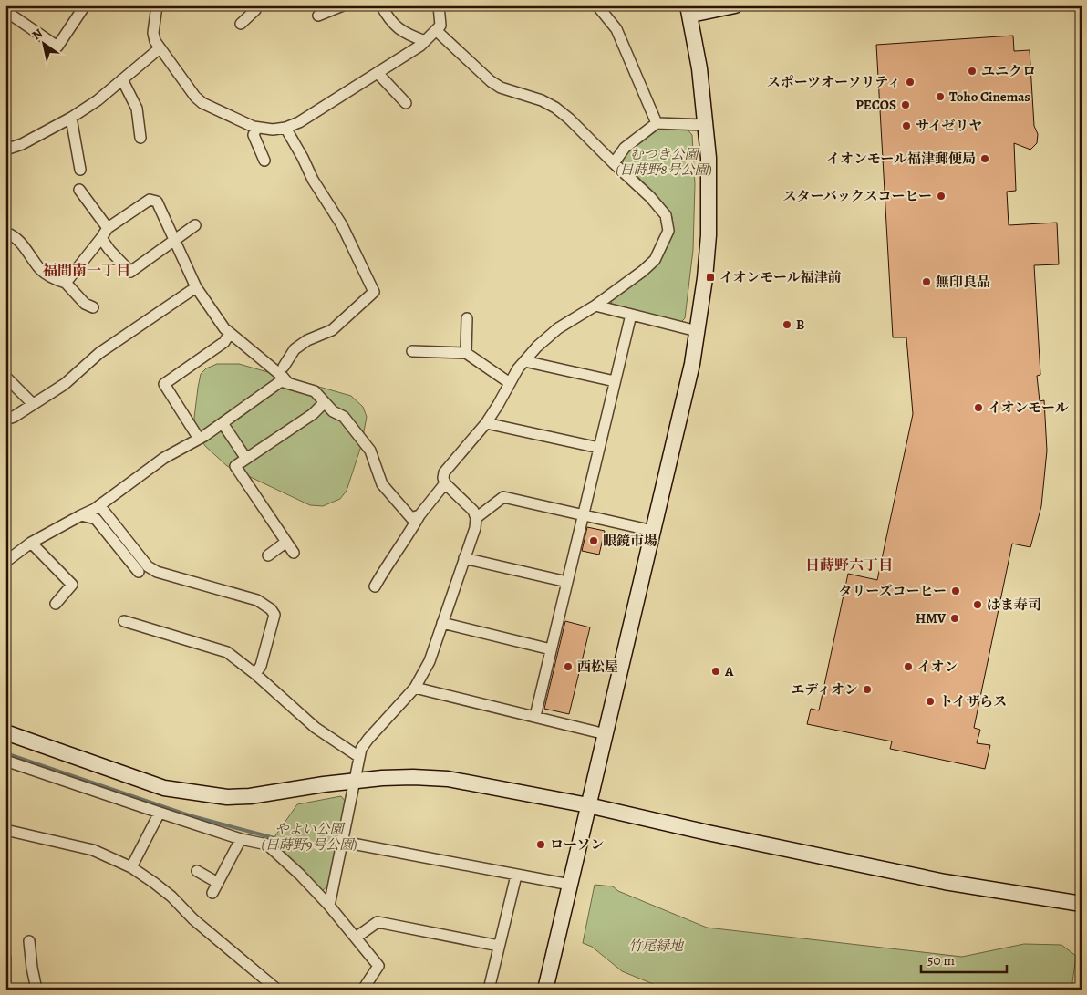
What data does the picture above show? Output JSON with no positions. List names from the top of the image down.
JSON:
{
  "districts": ["福間南一丁目", "日蒔野六丁目"],
  "parks": ["むつき公園 (日蒔野8号公園)", "やよい公園 (日蒔野9号公園)", "竹尾緑地"],
  "places": {
    "other": [
      "ユニクロ",
      "スポーツオーソリティ",
      "Toho Cinemas",
      "PECOS",
      "サイゼリヤ",
      "イオンモール福津郵便局",
      "スターバックスコーヒー",
      "無印良品",
      "B",
      "イオンモール",
      "眼鏡市場",
      "タリーズコーヒー",
      "はま寿司",
      "HMV",
      "西松屋",
      "イオン",
      "A",
      "エディオン",
      "トイザらス",
      "ローソン"
    ],
    "transit": ["イオンモール福津前"]
  },
  "scale_bar": "50 m",
  "north": "top left"
}
